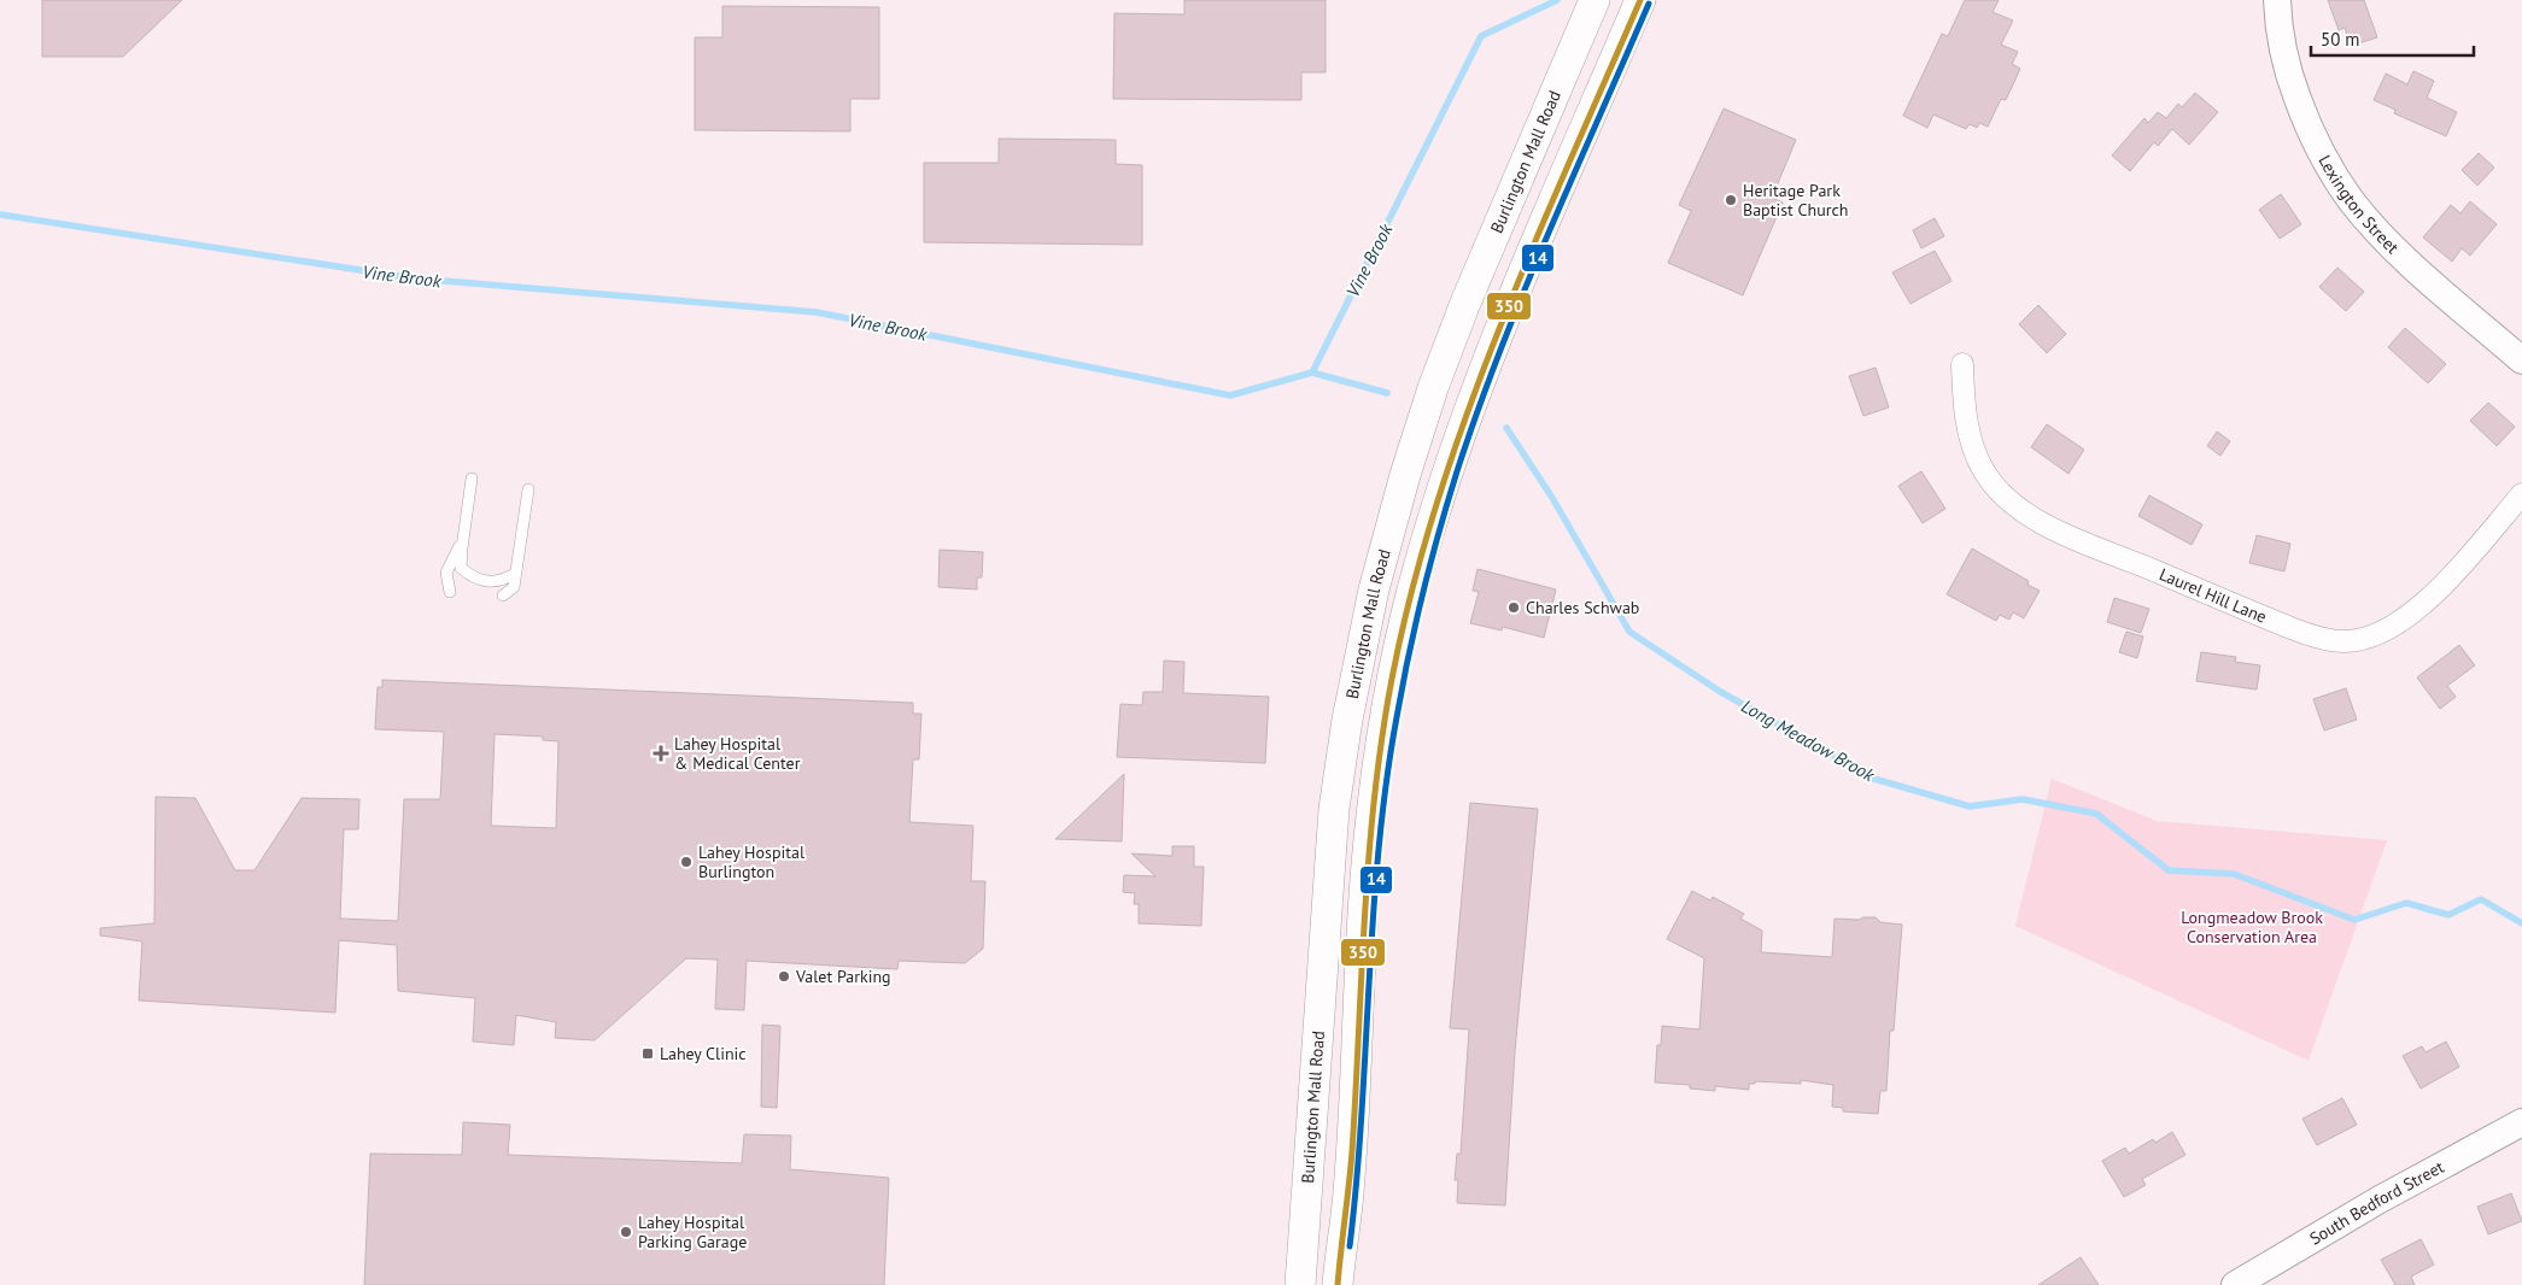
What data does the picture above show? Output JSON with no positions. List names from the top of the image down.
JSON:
{
  "streets": {
    "main road": ["Burlington Mall Road"],
    "street": ["Lexington Street", "Laurel Hill Lane", "South Bedford Street"]
  },
  "water": ["Vine Brook", "Long Meadow Brook"],
  "parks": ["Longmeadow Brook Conservation Area"],
  "places": {
    "other": [
      "Heritage Park Baptist Church",
      "Charles Schwab",
      "Lahey Hospital Burlington",
      "Valet Parking",
      "Lahey Hospital Parking Garage"
    ],
    "health": ["Lahey Hospital & Medical Center"],
    "transit": ["Lahey Clinic"]
  },
  "lines": ["transit line 350", "transit line 14"],
  "scale_bar": "50 m"
}
